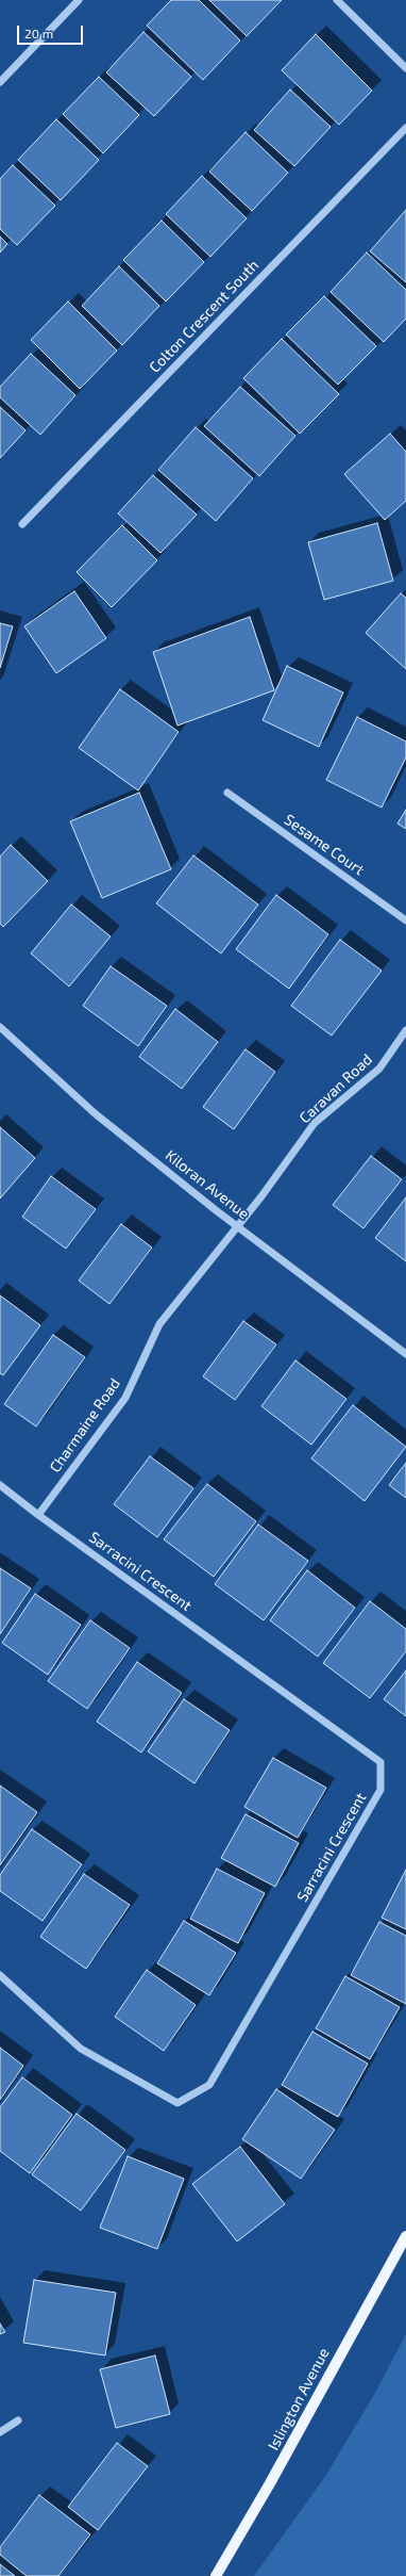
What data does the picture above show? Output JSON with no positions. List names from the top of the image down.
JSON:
{
  "streets": {
    "main road": ["Islington Avenue"],
    "street": [
      "Colton Crescent South",
      "Sesame Court",
      "Caravan Road",
      "Kiloran Avenue",
      "Charmaine Road",
      "Sarracini Crescent"
    ]
  },
  "crossings": [
    ["Caravan Road", "Kiloran Avenue"],
    ["Caravan Road", "Charmaine Road"],
    ["Kiloran Avenue", "Charmaine Road"],
    ["Charmaine Road", "Sarracini Crescent"]
  ],
  "scale_bar": "20 m"
}
